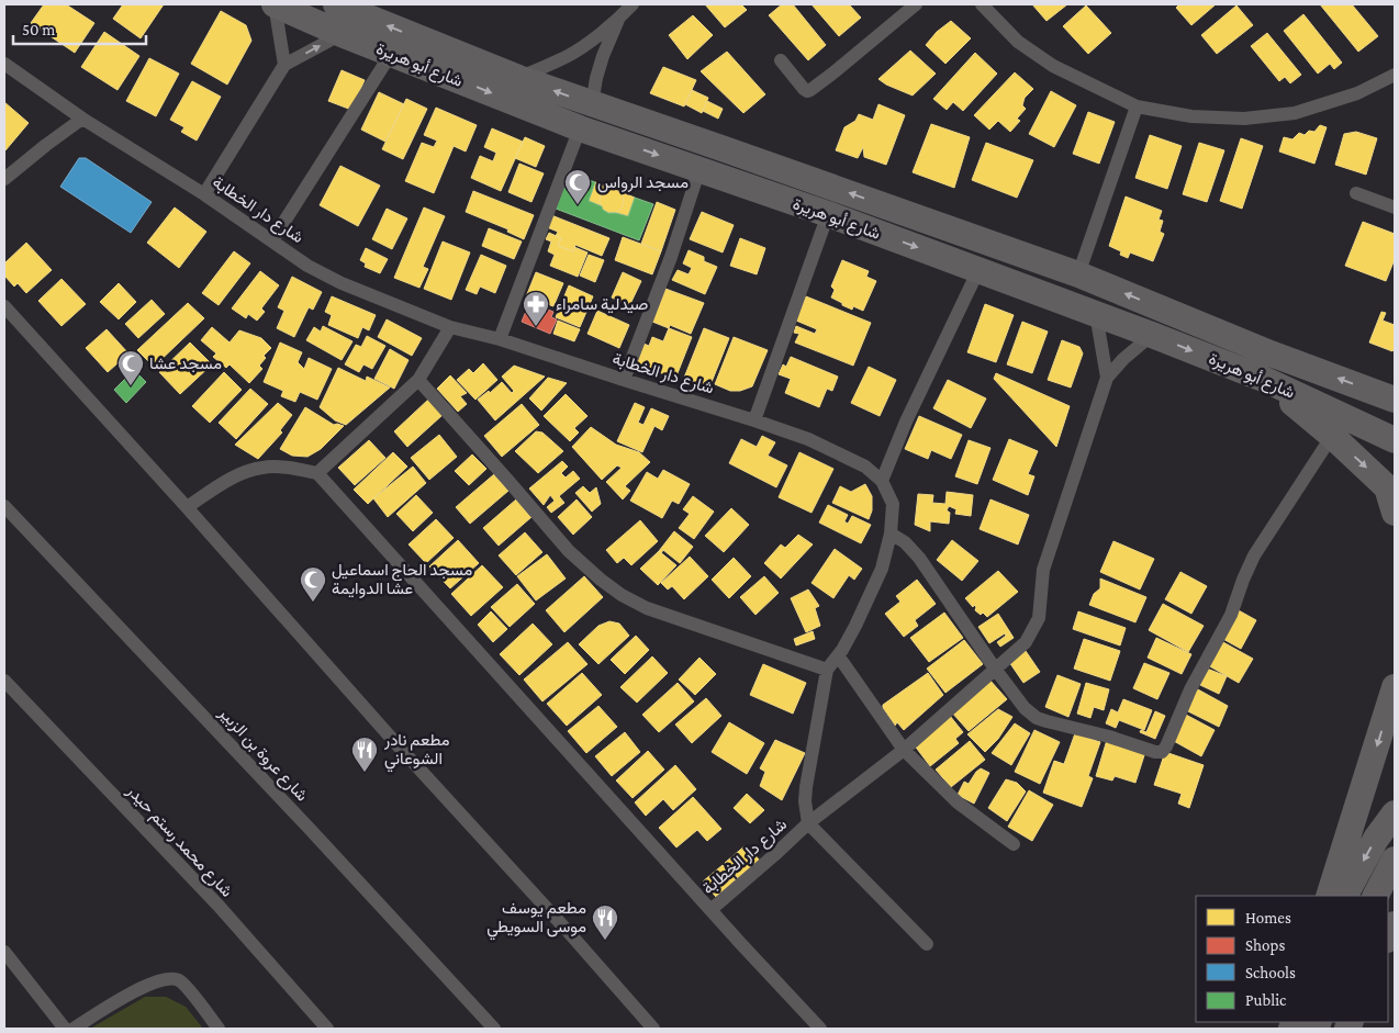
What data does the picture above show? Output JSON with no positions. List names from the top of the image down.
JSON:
{
  "streets": {
    "highway": ["شارع أبو هريرة"],
    "street": ["شارع دار الخطابة", "شارع عروة بن الزبير", "شارع محمد رستم حيدر"]
  },
  "places": {
    "mosque": ["مسجد الرواس", "مسجد عشا", "مسجد الحاج اسماعيل عشا الدوايمة"],
    "pharmacy": ["صيدلية سامراء"],
    "restaurant": ["مطعم نادر الشوعاني", "مطعم يوسف موسى السويطي"]
  },
  "legend": [
    "Homes",
    "Shops",
    "Schools",
    "Public"
  ],
  "scale_bar": "50 m"
}
